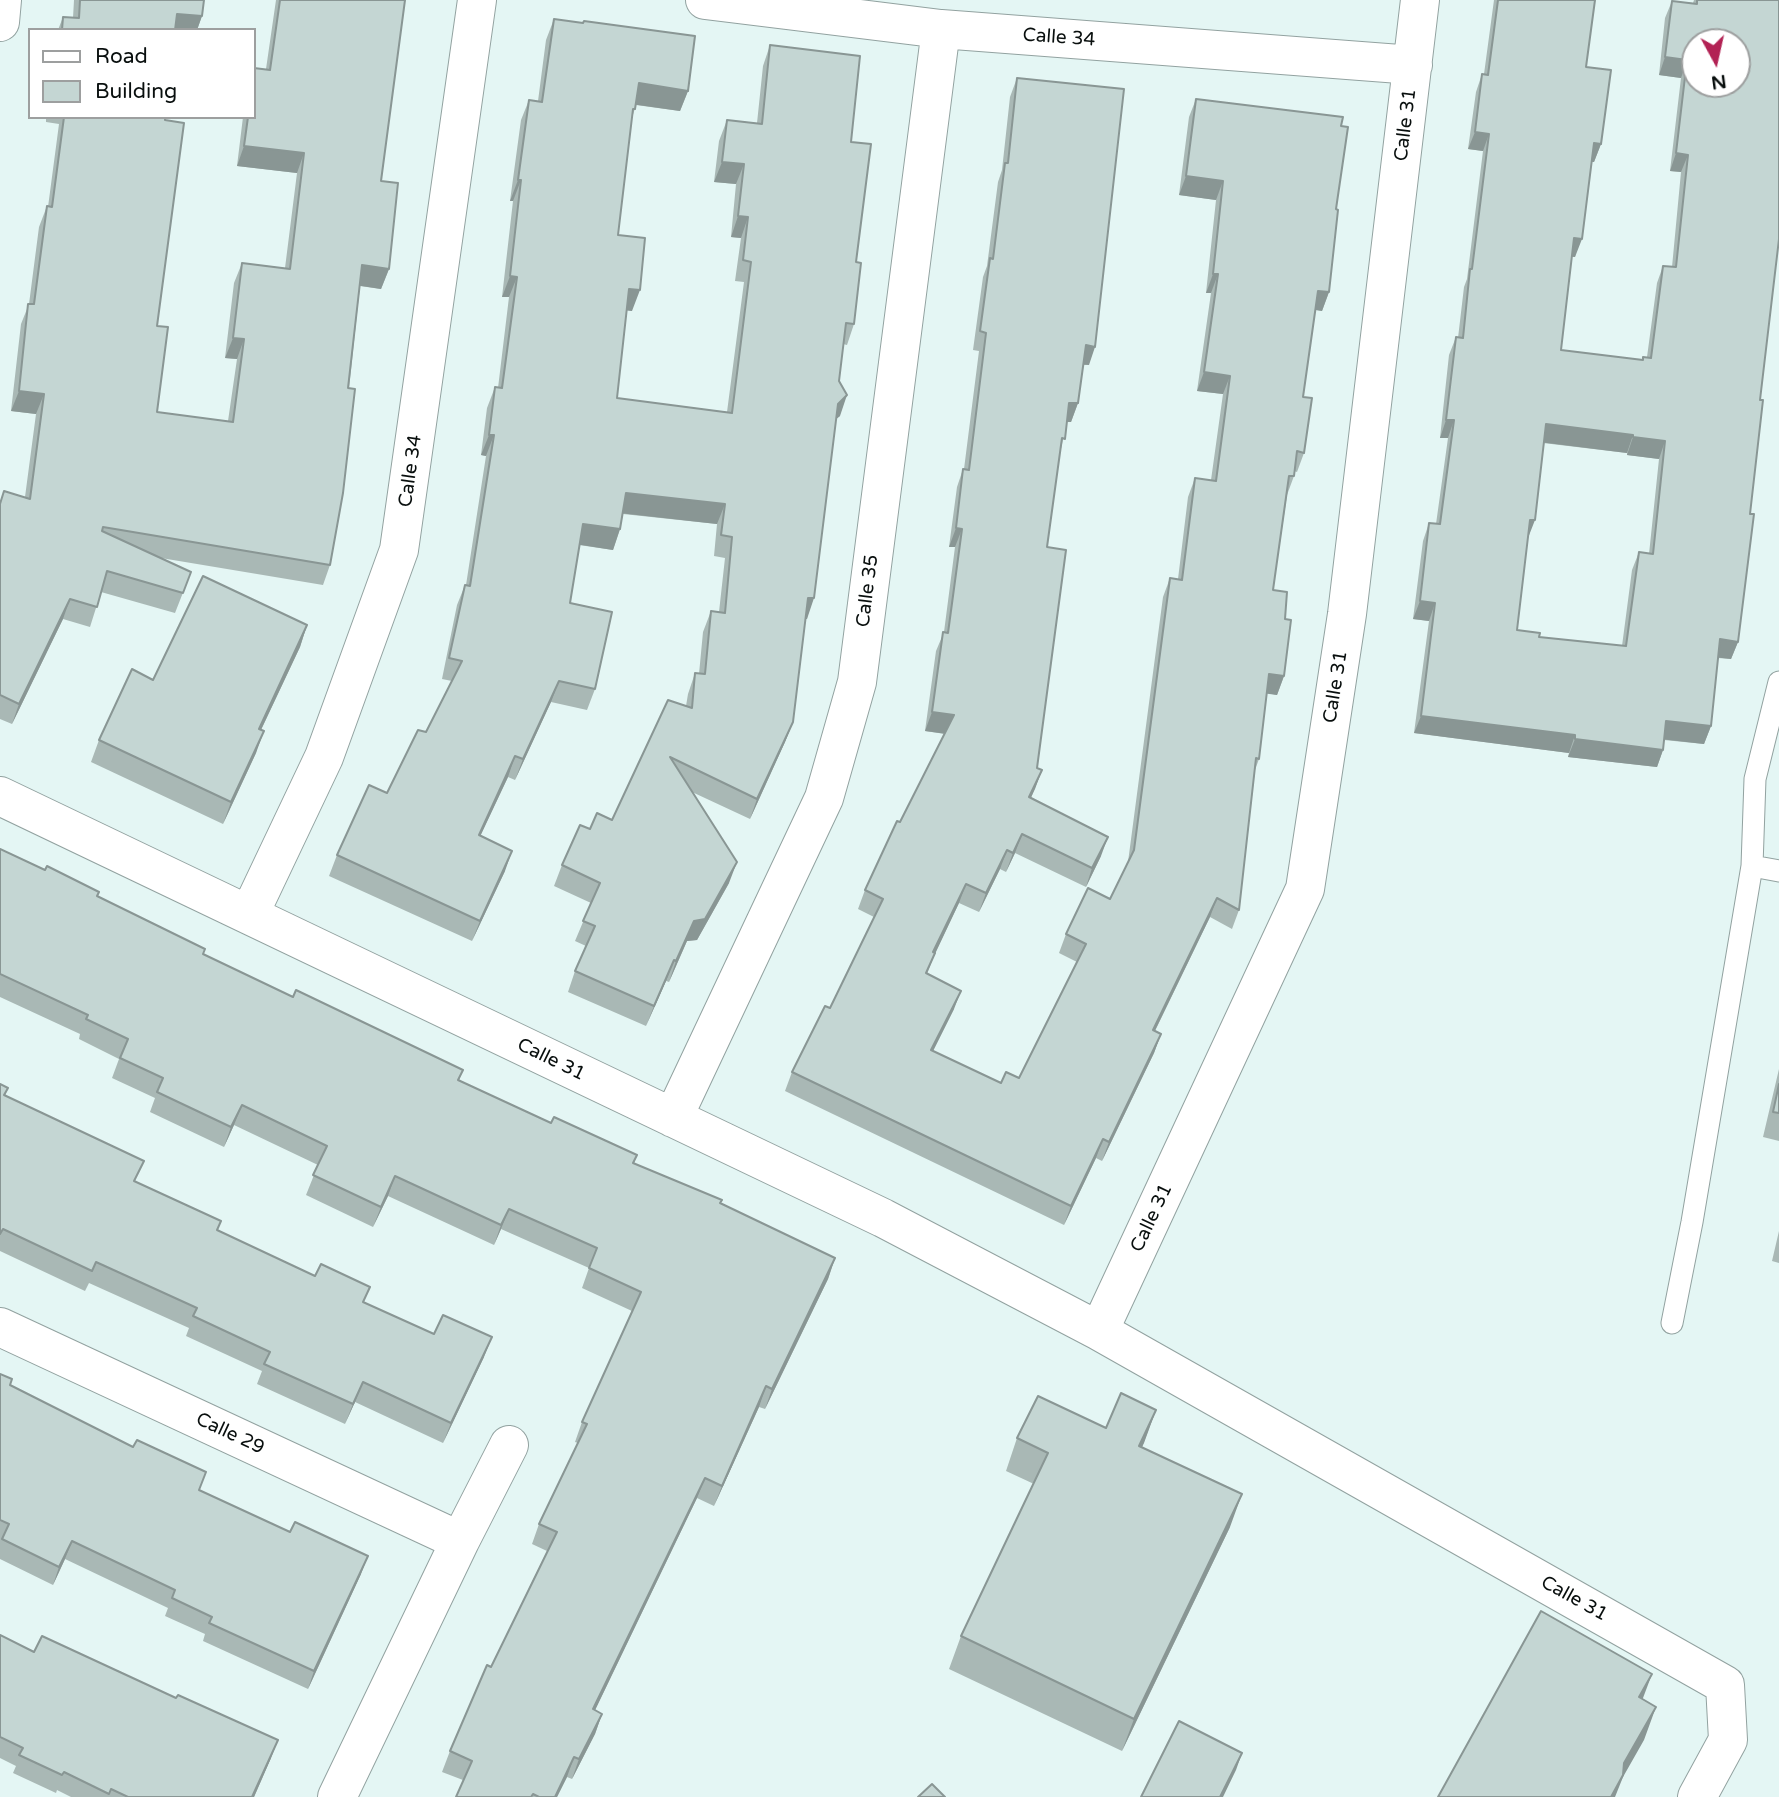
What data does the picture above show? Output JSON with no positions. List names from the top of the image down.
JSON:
{
  "streets": {
    "street": [
      "Calle 34",
      "Calle 31",
      "Calle 35",
      "Calle 29"
    ]
  },
  "crossings": [
    ["Calle 34", "Calle 31"],
    ["Calle 34", "Calle 35"],
    ["Calle 31", "Calle 35"]
  ],
  "legend": ["Road", "Building"],
  "north": "bottom"
}
